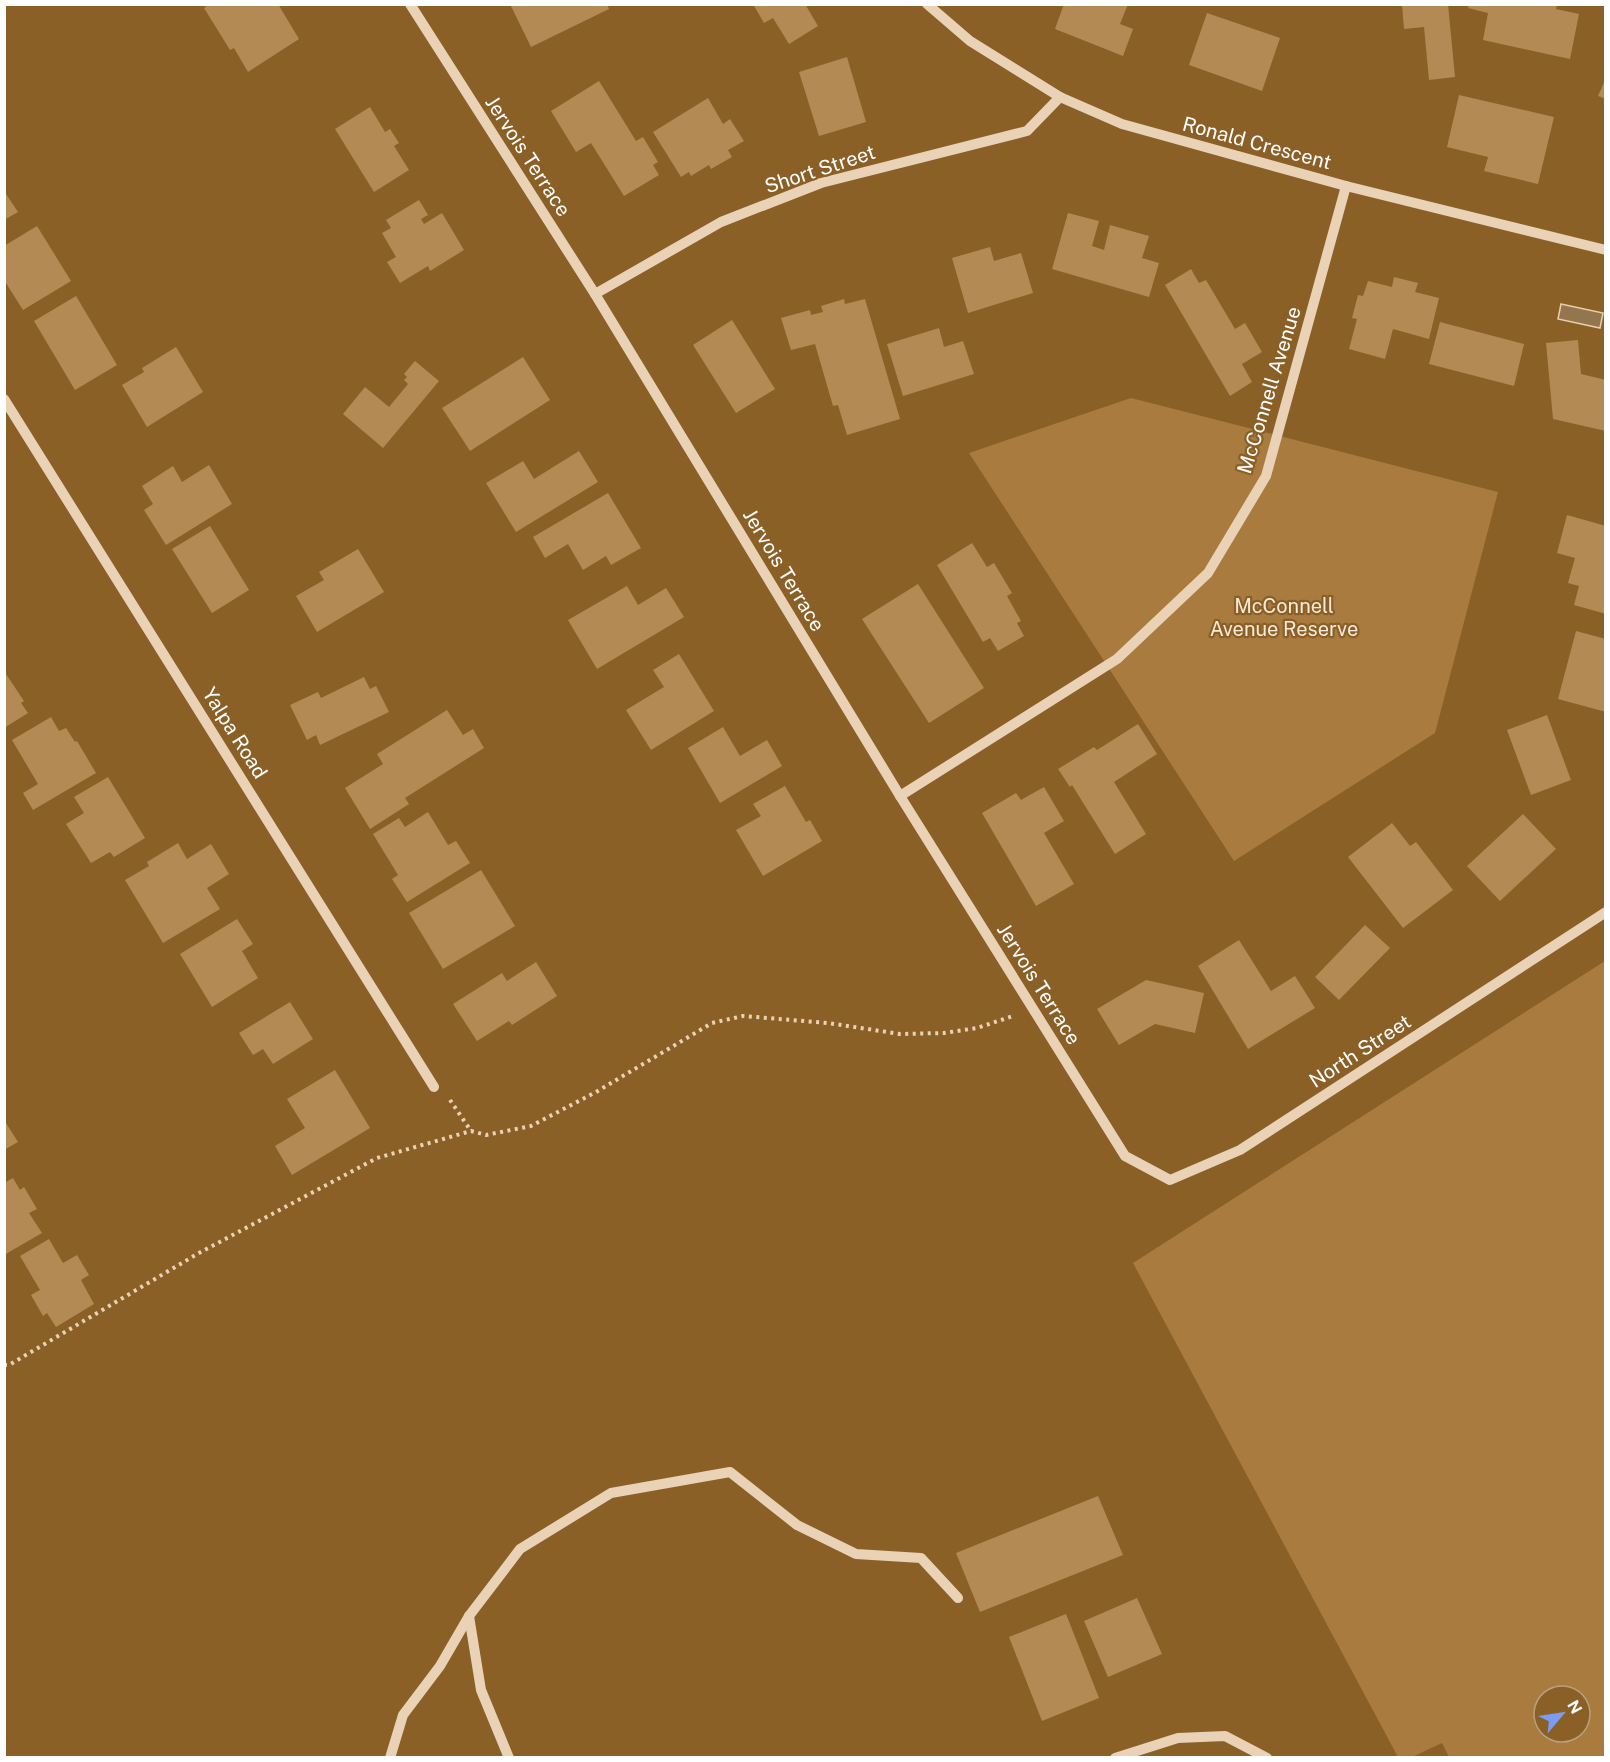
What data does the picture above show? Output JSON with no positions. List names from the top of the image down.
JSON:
{
  "streets": {
    "street": [
      "Ronald Crescent",
      "Jervois Terrace",
      "Short Street",
      "McConnell Avenue",
      "Yalpa Road",
      "North Street"
    ]
  },
  "crossings": [
    ["Ronald Crescent", "Short Street"],
    ["Ronald Crescent", "McConnell Avenue"],
    ["Jervois Terrace", "Short Street"],
    ["Jervois Terrace", "McConnell Avenue"],
    ["Jervois Terrace", "North Street"]
  ],
  "parks": ["McConnell Avenue Reserve"],
  "north": "top right"
}
